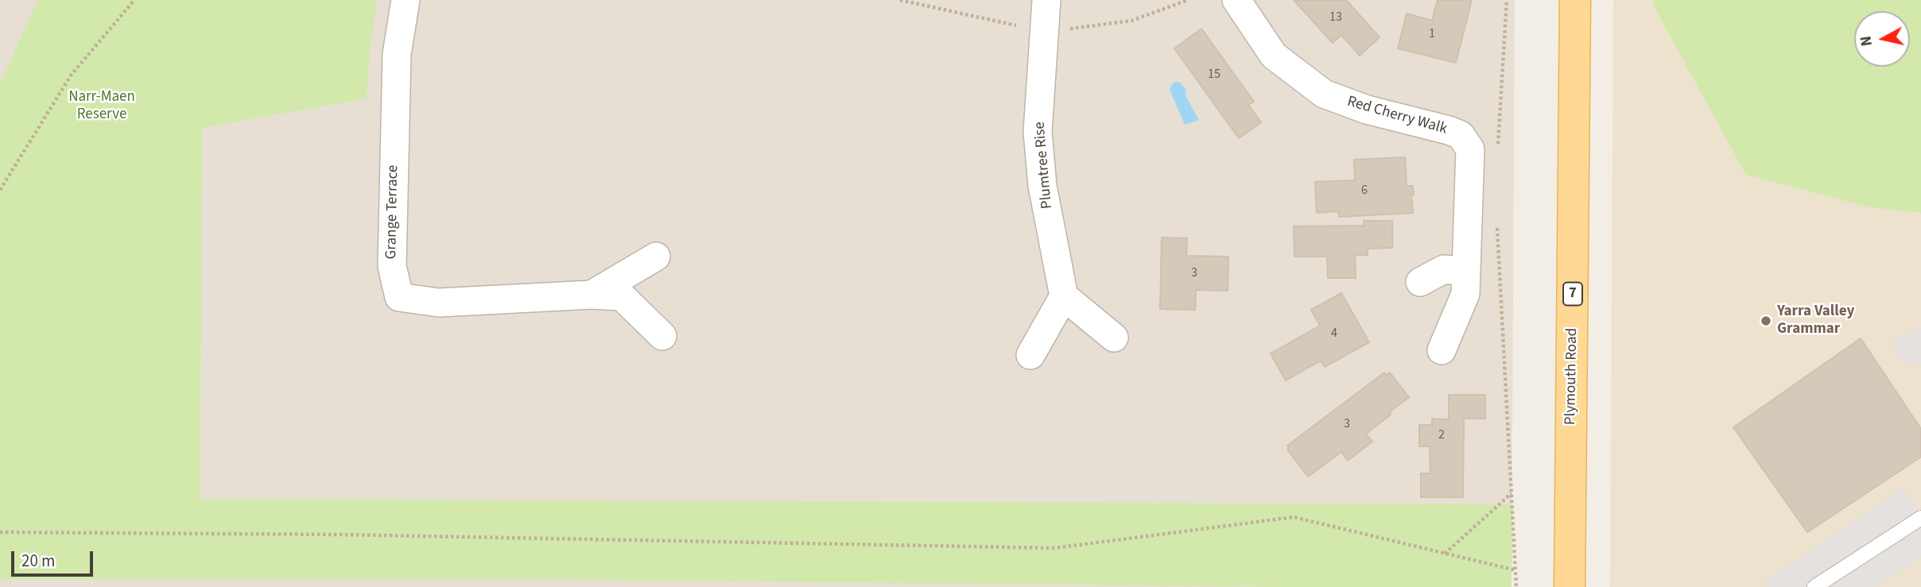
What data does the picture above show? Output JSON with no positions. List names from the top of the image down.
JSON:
{
  "streets": {
    "main road": ["7", "Plymouth Road"],
    "street": ["Red Cherry Walk", "Plumtree Rise", "Grange Terrace"]
  },
  "parks": ["Narr-Maen Reserve"],
  "places": ["Yarra Valley Grammar"],
  "house_numbers": [
    "13",
    "1",
    "15",
    "6",
    "3",
    "4",
    "3",
    "2"
  ],
  "scale_bar": "20 m",
  "north": "left"
}
